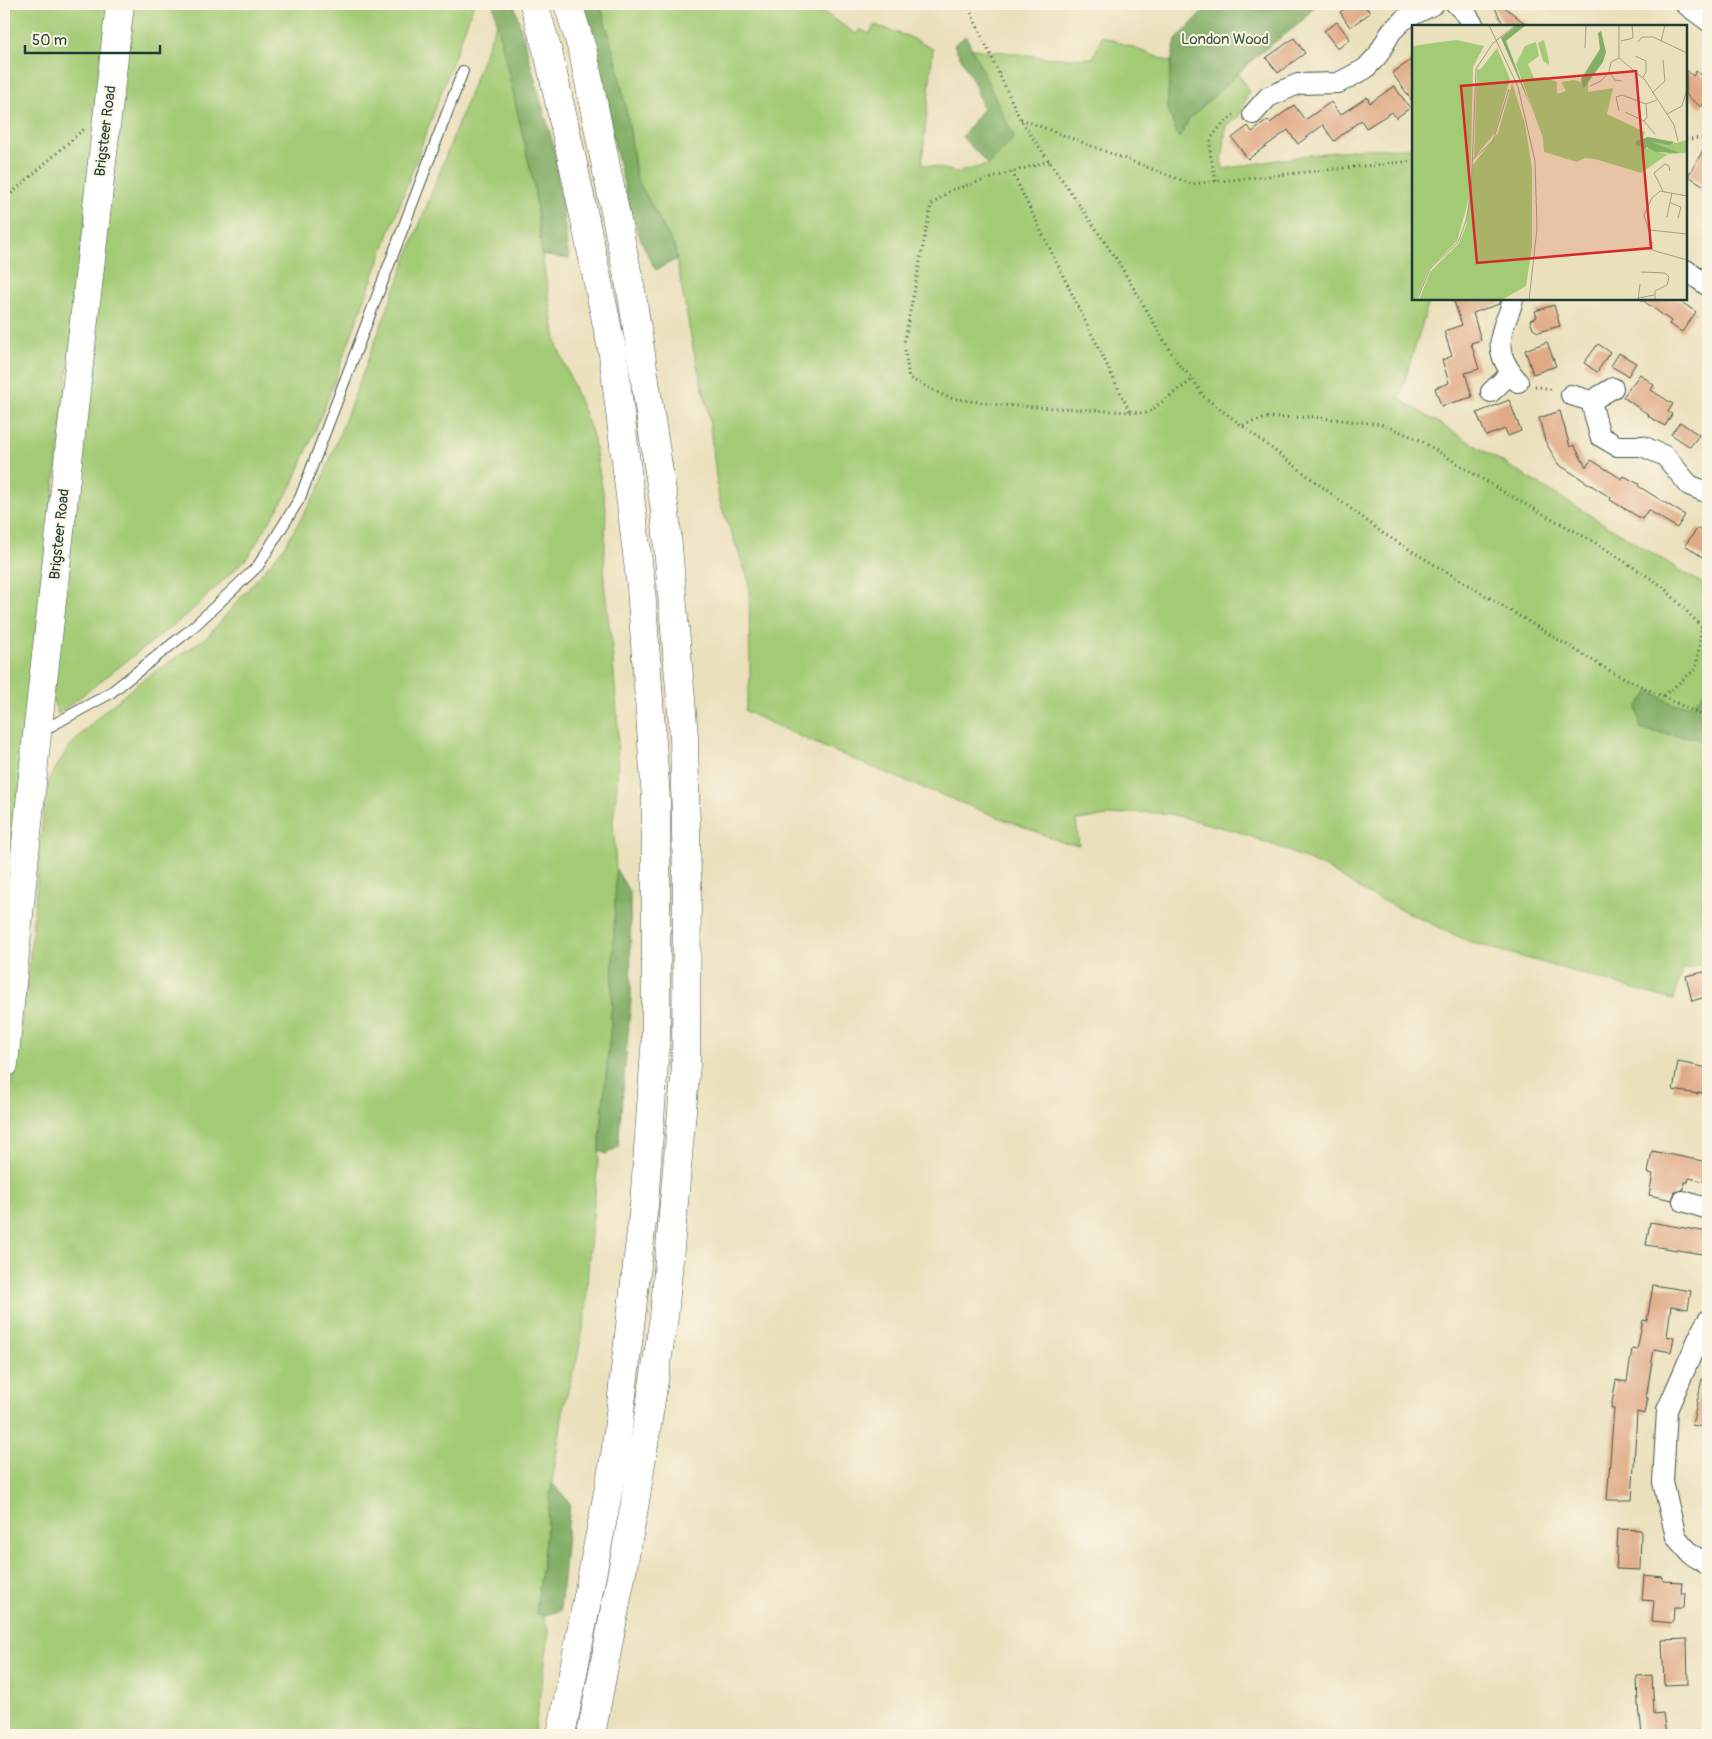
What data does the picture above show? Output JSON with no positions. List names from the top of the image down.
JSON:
{
  "streets": {
    "main road": ["Brigsteer Road"]
  },
  "parks": ["London Wood"],
  "scale_bar": "50 m"
}
